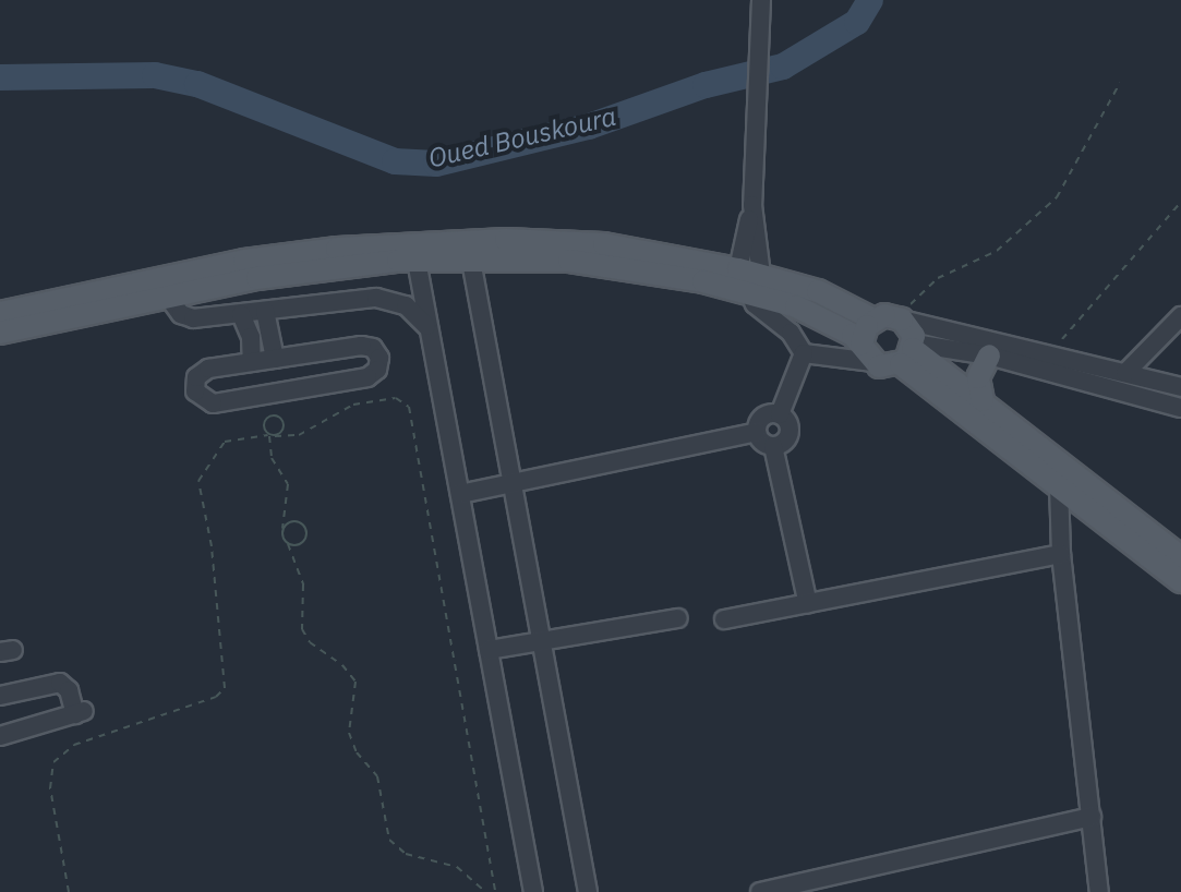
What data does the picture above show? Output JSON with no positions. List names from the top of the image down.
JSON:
{
  "water": ["Oued Bouskoura"]
}
